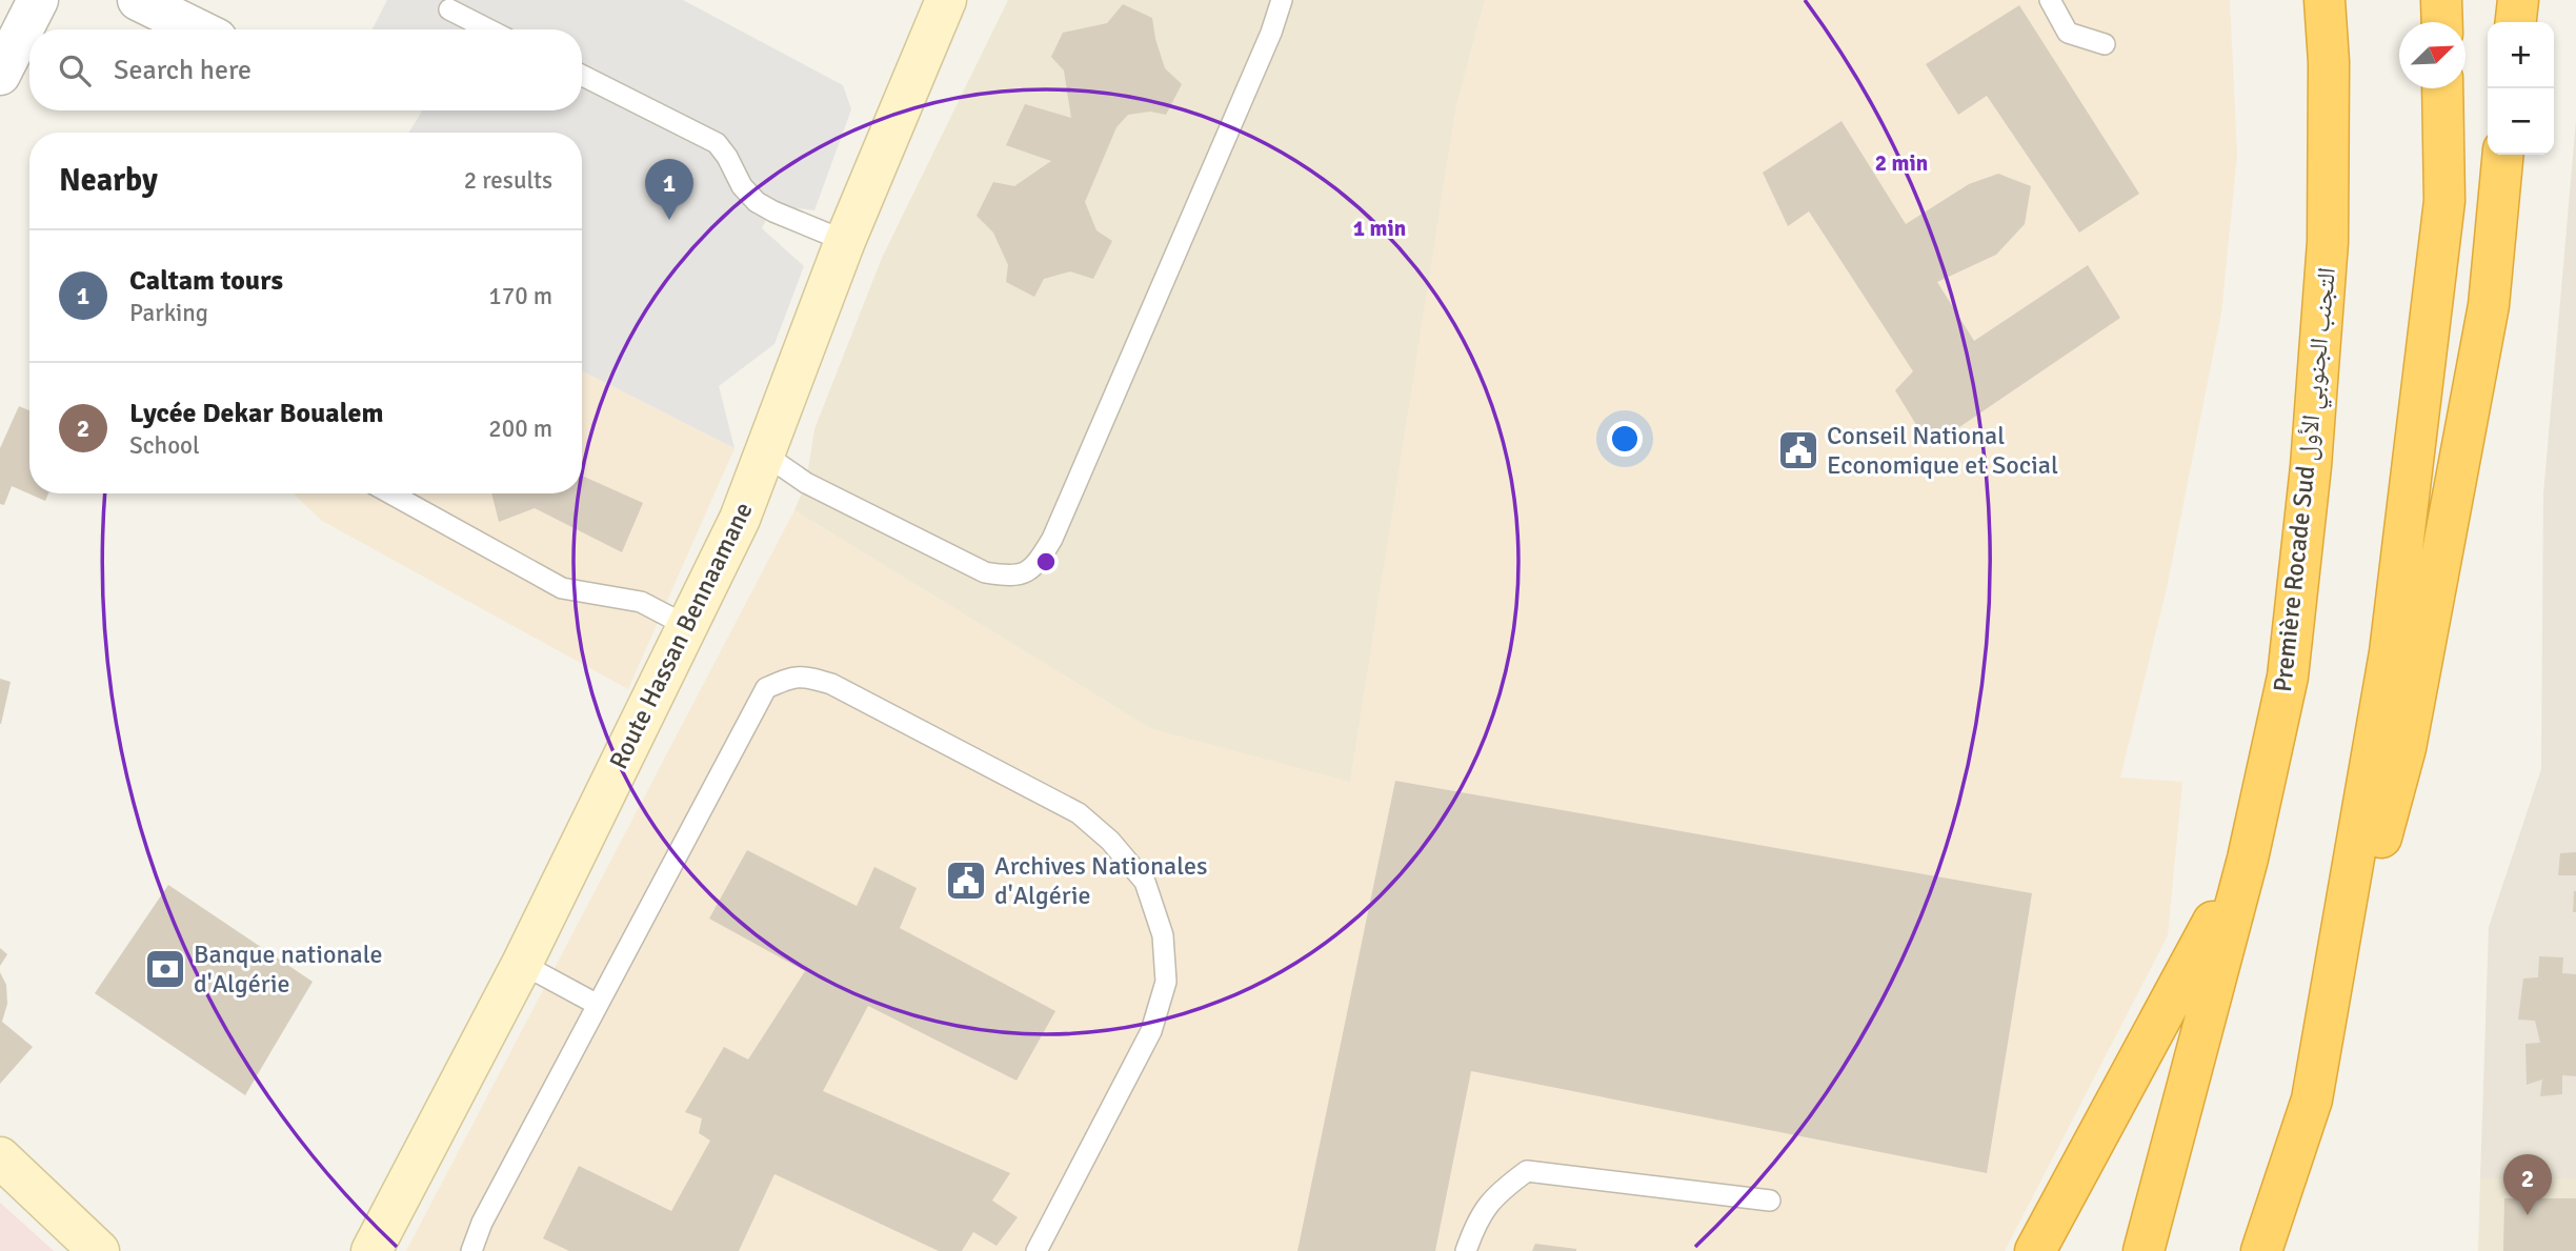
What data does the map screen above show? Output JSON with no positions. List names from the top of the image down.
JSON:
{
  "streets": {
    "highway": ["Première Rocade Sud التجنب الجنوبي الأول"],
    "main road": ["Route Hassan Bennaamane"]
  },
  "places": {
    "public building": ["Conseil National Economique et Social", "Archives Nationales d'Algérie"],
    "bank": ["Banque nationale d'Algérie"]
  },
  "north": "top right",
  "page": {
    "map_buttons": ["+", "−"],
    "search": "Search here",
    "heading": ["Nearby", "2 results"],
    "pins": ["1", "2"],
    "list": [
      {
        "mark": "1",
        "name": "Caltam tours",
        "note": "Parking",
        "value": "170 m"
      },
      {
        "mark": "2",
        "name": "Lycée Dekar Boualem",
        "note": "School",
        "value": "200 m"
      }
    ]
  },
  "rings": ["2 min", "1 min"]
}
